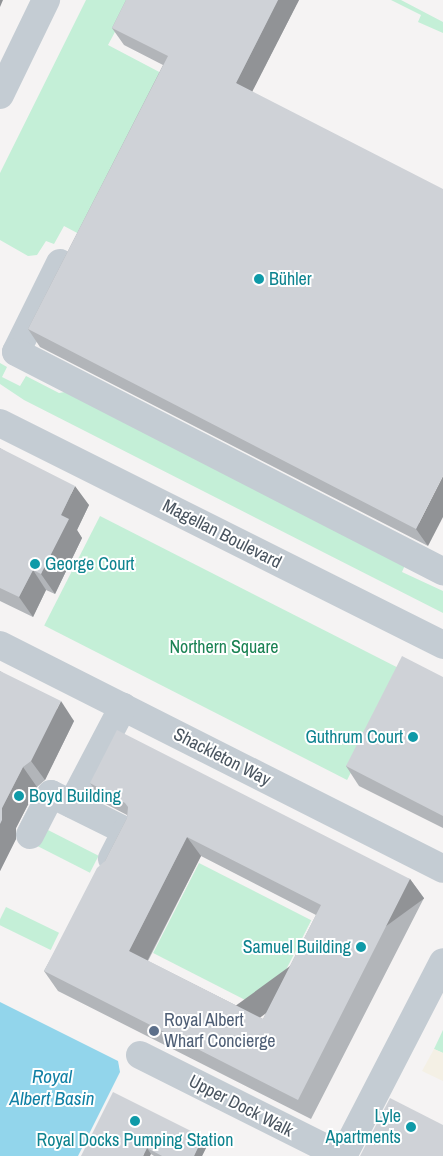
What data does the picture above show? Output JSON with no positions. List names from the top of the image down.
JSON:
{
  "streets": {
    "street": ["Magellan Boulevard", "Shackleton Way", "Upper Dock Walk"]
  },
  "water": ["Royal Albert Basin"],
  "parks": ["Northern Square"],
  "places": [
    "Bühler",
    "George Court",
    "Guthrum Court",
    "Boyd Building",
    "Samuel Building",
    "Royal Albert Wharf Concierge",
    "Royal Docks Pumping Station",
    "Lyle Apartments"
  ]
}
